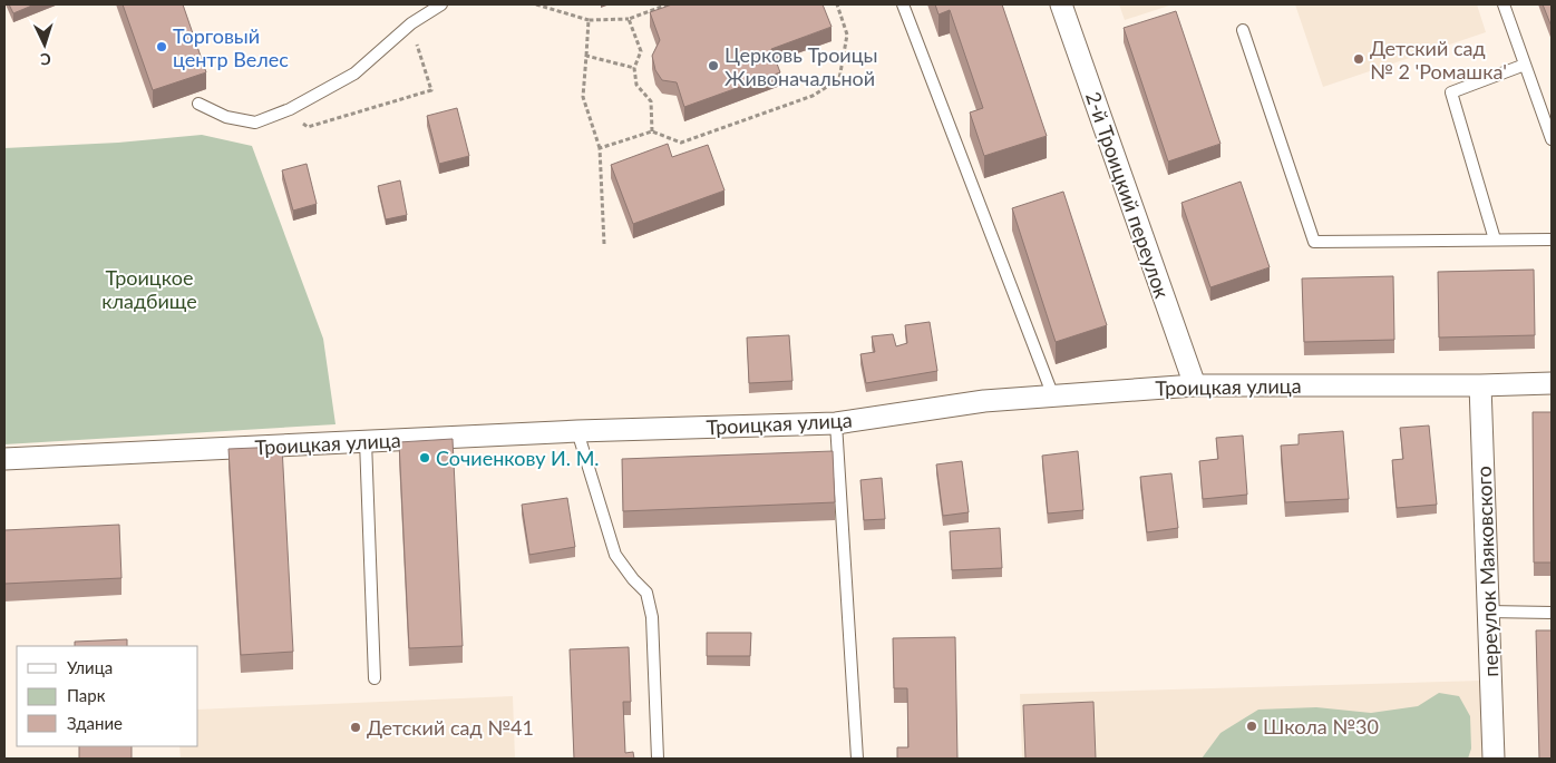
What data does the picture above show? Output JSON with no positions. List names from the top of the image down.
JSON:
{
  "streets": {
    "street": ["2-й Троицкий переулок", "Троицкая улица", "переулок Маяковского"]
  },
  "crossings": [
    ["2-й Троицкий переулок", "Троицкая улица"],
    ["Троицкая улица", "переулок Маяковского"]
  ],
  "parks": ["Троицкое кладбище"],
  "places": [
    "Торговый центр Велес",
    "Детский сад № 2 'Ромашка'",
    "Церковь Троицы Живоначальной",
    "Сочиенкову И. М.",
    "Школа №30",
    "Детский сад №41"
  ],
  "legend": ["Улица", "Парк", "Здание"],
  "north": "bottom"
}
